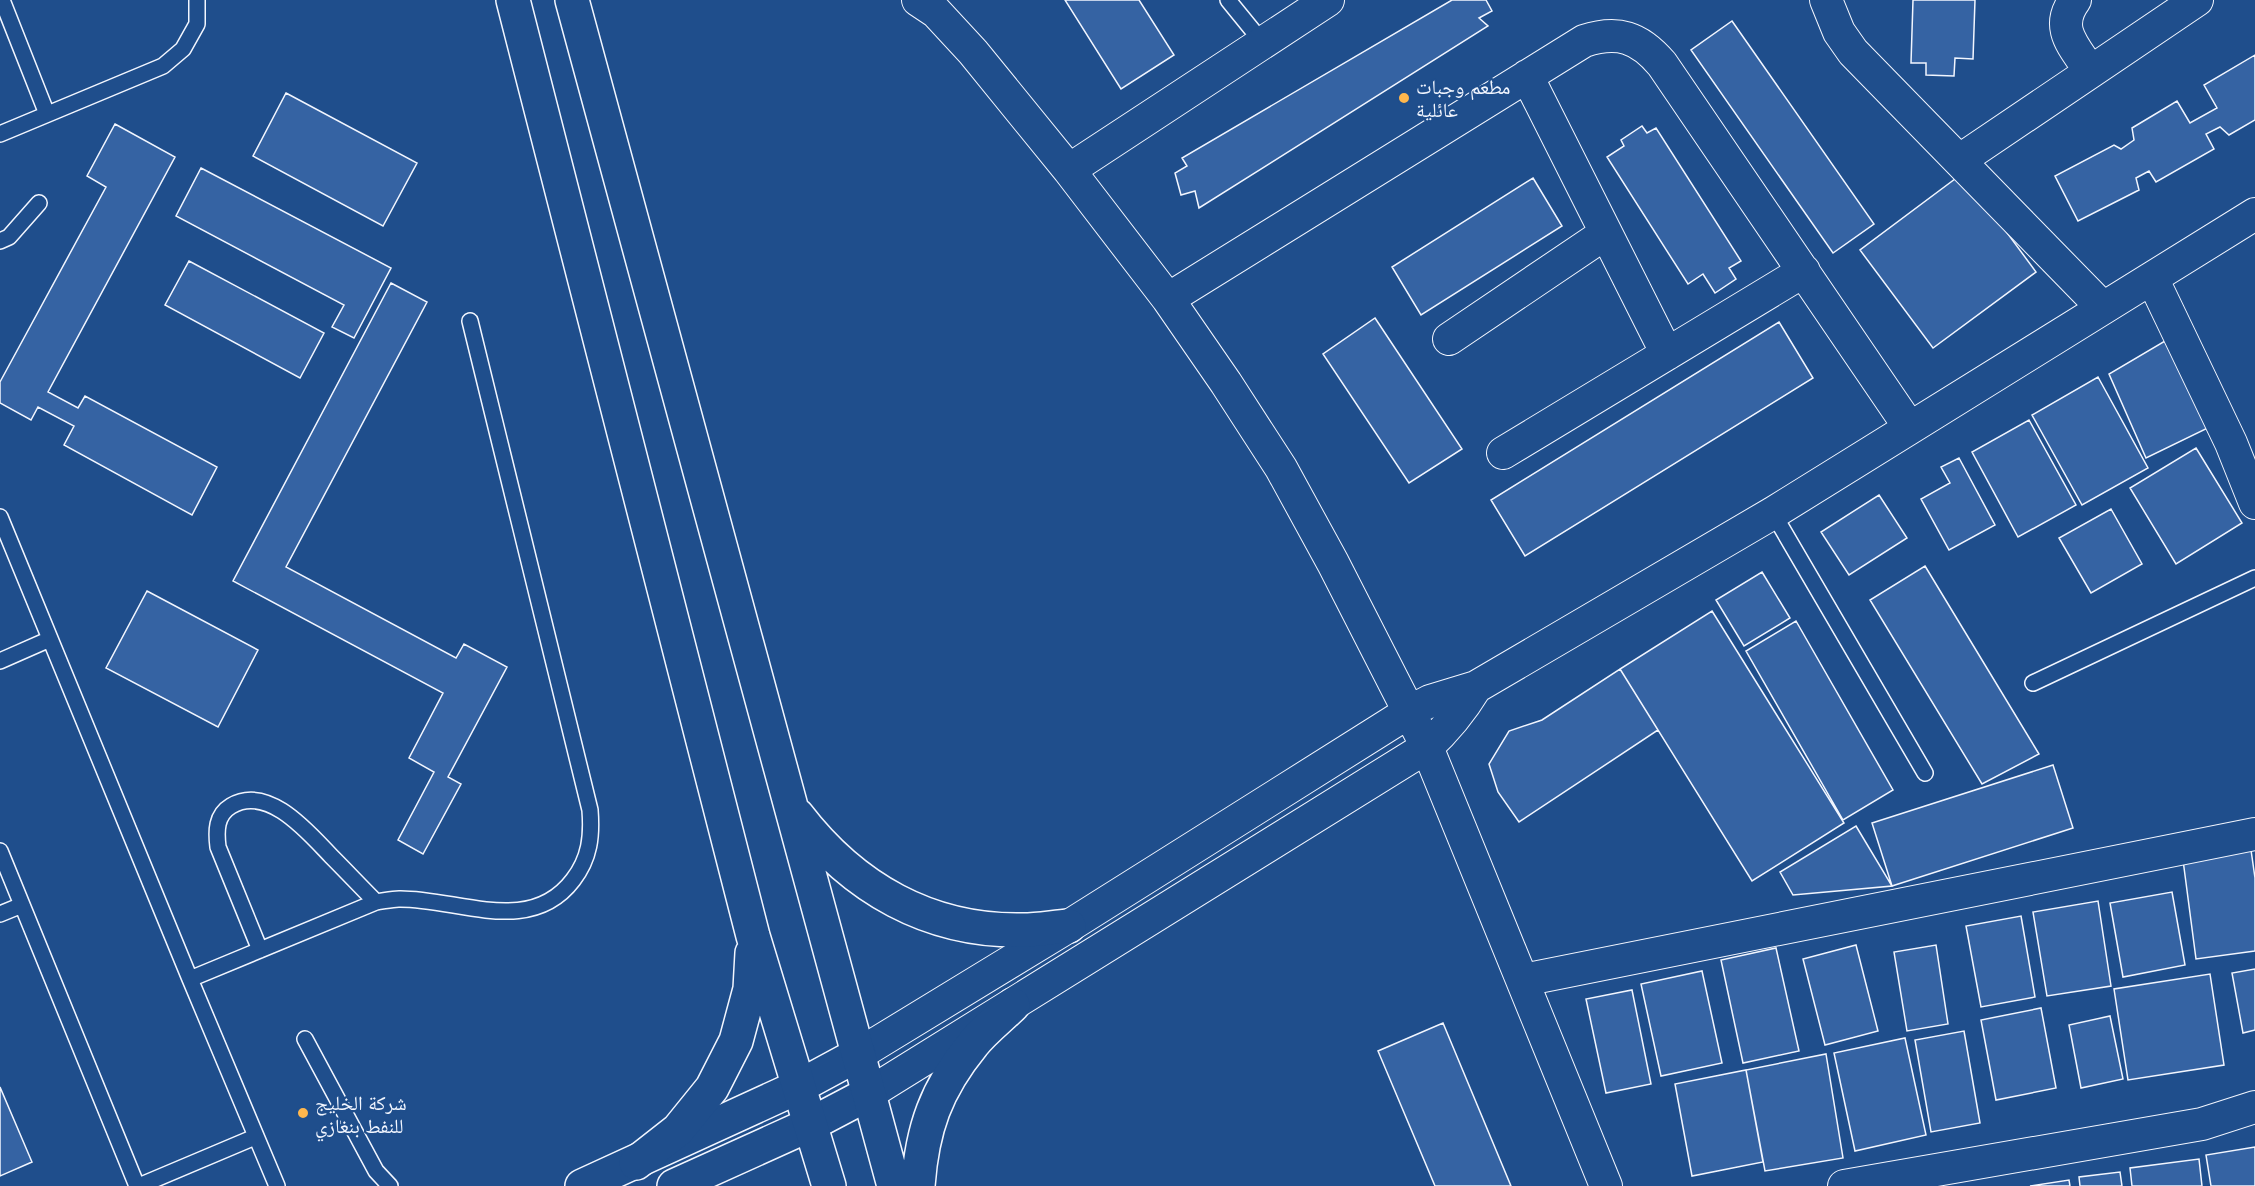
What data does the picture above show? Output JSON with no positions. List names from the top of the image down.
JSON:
{
  "places": ["مطعم وجبات عائلية", "شركة الخليج للنفط بنغازي"]
}
